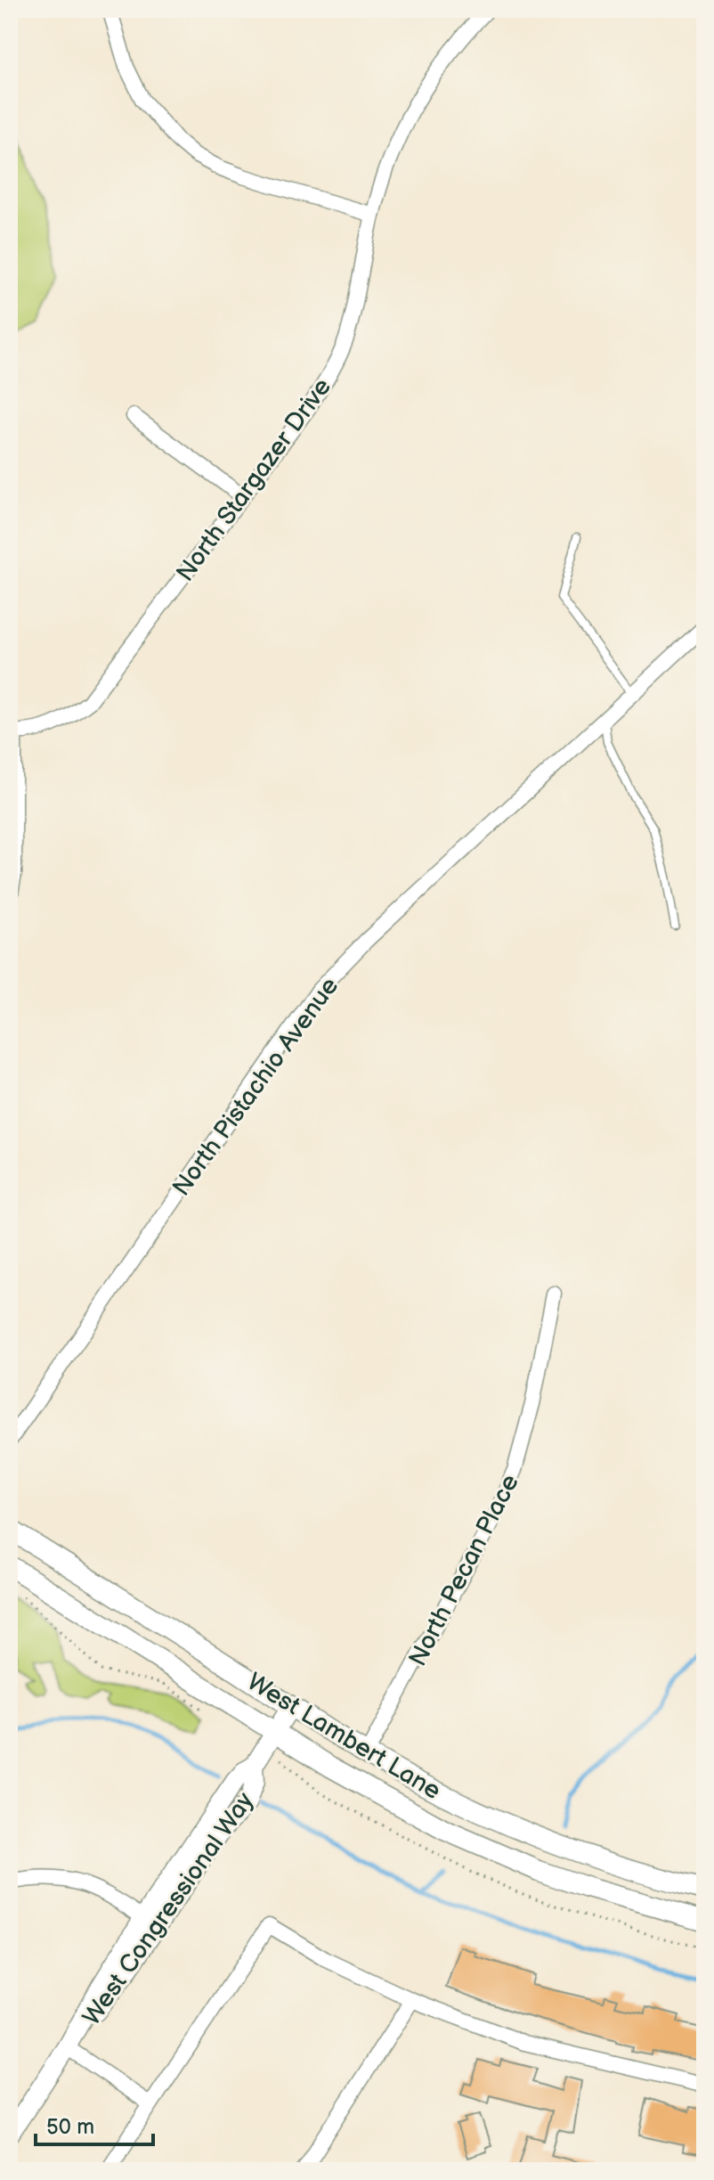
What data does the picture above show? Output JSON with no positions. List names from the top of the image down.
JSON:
{
  "streets": {
    "main road": ["West Lambert Lane"],
    "street": [
      "North Stargazer Drive",
      "North Pistachio Avenue",
      "North Pecan Place",
      "West Congressional Way"
    ]
  },
  "crossings": [
    ["North Pecan Place", "West Lambert Lane"],
    ["West Lambert Lane", "West Congressional Way"]
  ],
  "scale_bar": "50 m"
}
